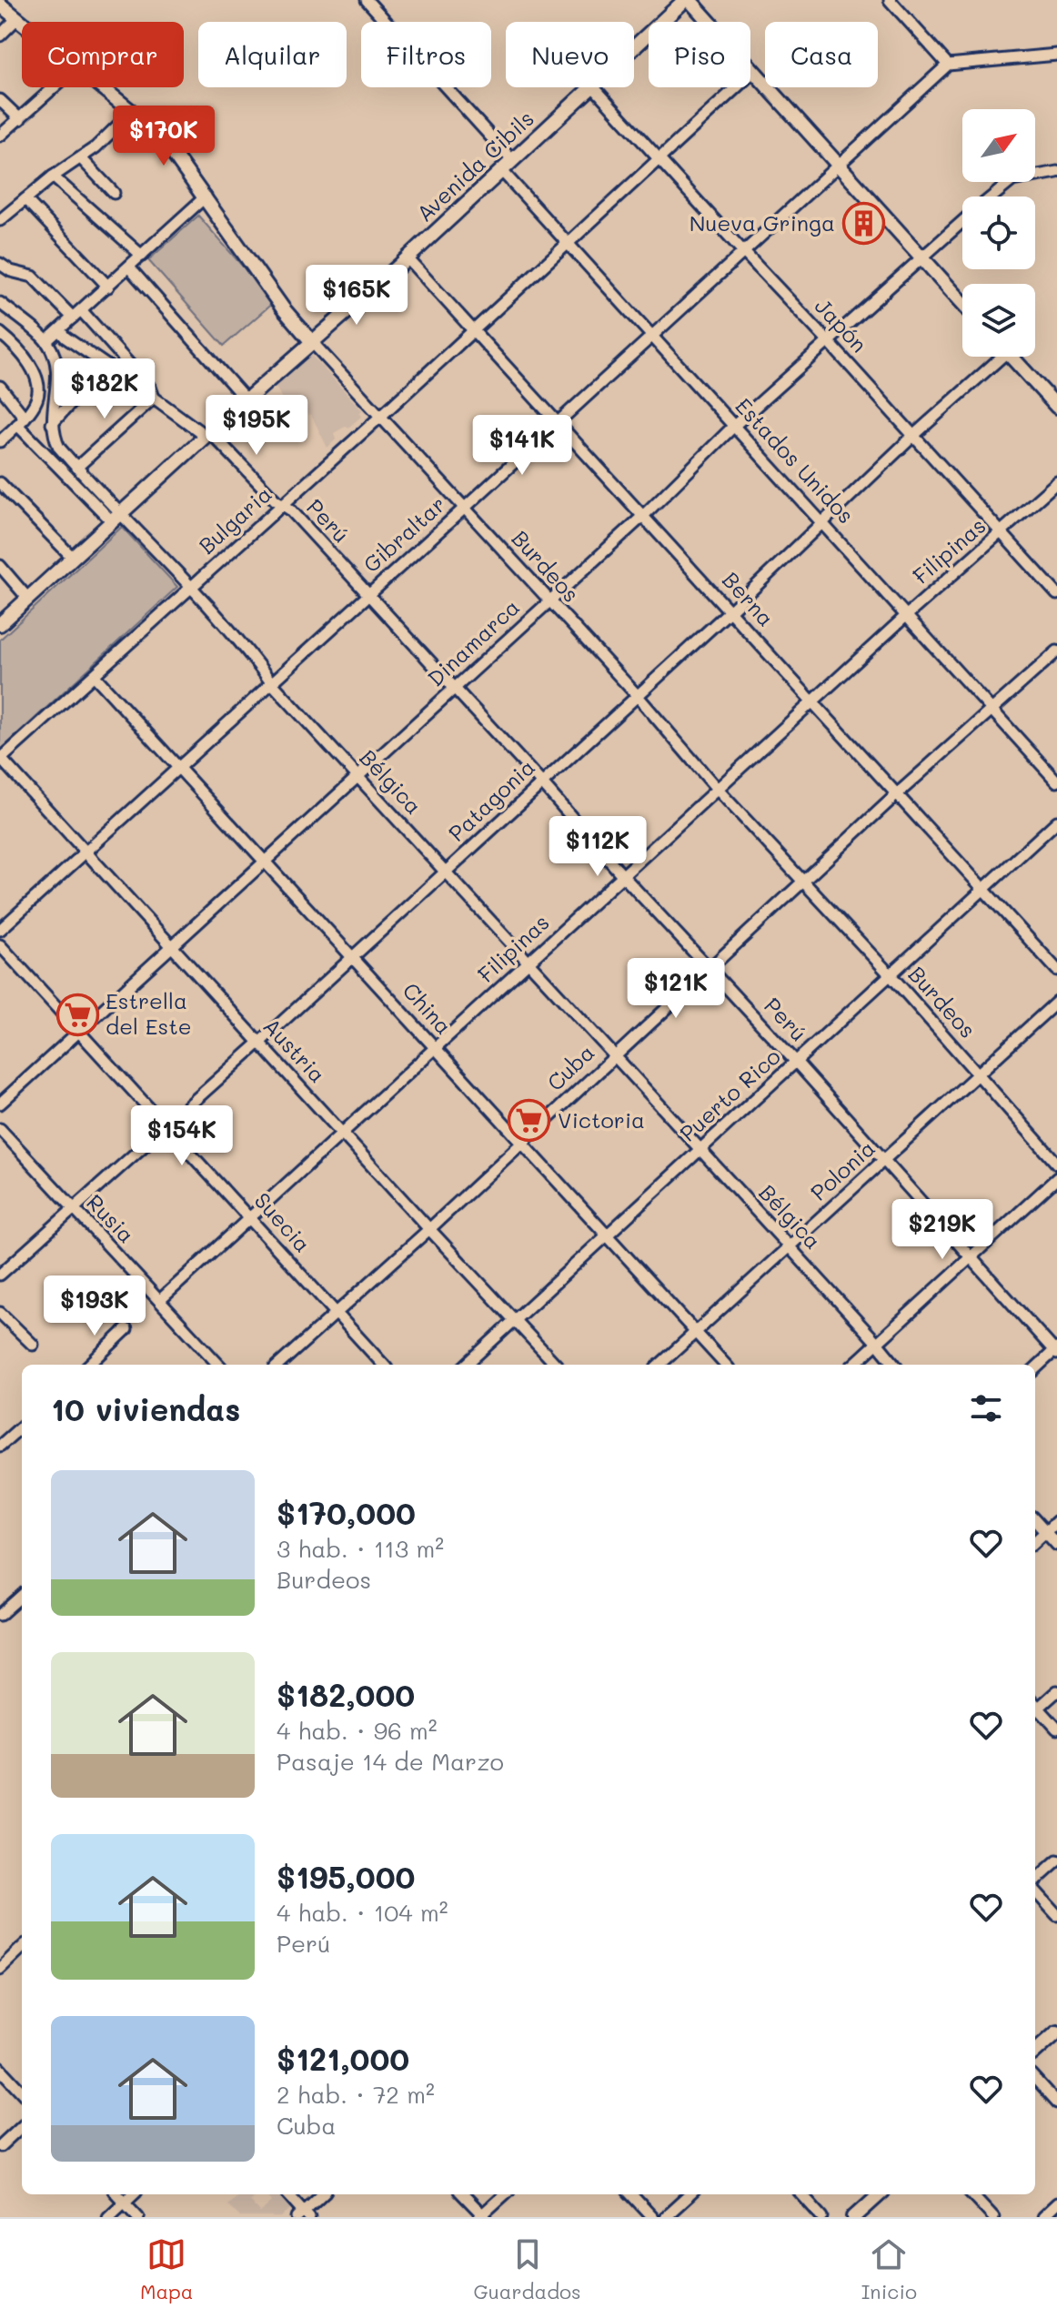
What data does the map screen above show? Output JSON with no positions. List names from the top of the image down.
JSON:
{
  "streets": {
    "street": [
      "Avenida Cibils",
      "Japón",
      "Estados Unidos",
      "Bulgaria",
      "Perú",
      "Gibraltar",
      "Filipinas",
      "Burdeos",
      "Berna",
      "Dinamarca",
      "Bélgica",
      "Patagonia",
      "China",
      "Austria",
      "Cuba",
      "Puerto Rico",
      "Polonia",
      "Rusia",
      "Suecia"
    ]
  },
  "crossings": [
    ["Avenida Cibils", "Estados Unidos"],
    ["Avenida Cibils", "Perú"],
    ["Avenida Cibils", "Burdeos"],
    ["Avenida Cibils", "Berna"],
    ["Avenida Cibils", "Bélgica"],
    ["Japón", "Bulgaria"],
    ["Japón", "Gibraltar"],
    ["Japón", "Filipinas"],
    ["Japón", "Dinamarca"],
    ["Japón", "Patagonia"],
    ["Estados Unidos", "Bulgaria"],
    ["Estados Unidos", "Gibraltar"],
    ["Estados Unidos", "Filipinas"],
    ["Estados Unidos", "Dinamarca"],
    ["Estados Unidos", "Patagonia"],
    ["Estados Unidos", "Cuba"],
    ["Bulgaria", "Perú"],
    ["Bulgaria", "Burdeos"],
    ["Bulgaria", "Berna"],
    ["Bulgaria", "Bélgica"],
    ["Bulgaria", "China"],
    ["Bulgaria", "Austria"],
    ["Perú", "Gibraltar"],
    ["Perú", "Filipinas"],
    ["Perú", "Dinamarca"],
    ["Perú", "Patagonia"],
    ["Perú", "Cuba"],
    ["Perú", "Puerto Rico"],
    ["Perú", "Polonia"],
    ["Gibraltar", "Burdeos"],
    ["Gibraltar", "Berna"],
    ["Gibraltar", "Bélgica"],
    ["Gibraltar", "China"],
    ["Gibraltar", "Austria"],
    ["Filipinas", "Burdeos"],
    ["Filipinas", "Berna"],
    ["Filipinas", "Bélgica"],
    ["Filipinas", "China"],
    ["Filipinas", "Austria"],
    ["Filipinas", "Rusia"],
    ["Filipinas", "Suecia"],
    ["Burdeos", "Dinamarca"],
    ["Burdeos", "Patagonia"],
    ["Burdeos", "Cuba"],
    ["Burdeos", "Puerto Rico"],
    ["Burdeos", "Polonia"],
    ["Berna", "Dinamarca"],
    ["Berna", "Patagonia"],
    ["Berna", "Cuba"],
    ["Berna", "Puerto Rico"],
    ["Dinamarca", "Bélgica"],
    ["Dinamarca", "China"],
    ["Dinamarca", "Austria"],
    ["Dinamarca", "Suecia"],
    ["Bélgica", "Patagonia"],
    ["Bélgica", "Cuba"],
    ["Bélgica", "Puerto Rico"],
    ["Bélgica", "Polonia"],
    ["Patagonia", "China"],
    ["Patagonia", "Austria"],
    ["Patagonia", "Rusia"],
    ["Patagonia", "Suecia"],
    ["China", "Cuba"],
    ["China", "Puerto Rico"],
    ["China", "Polonia"],
    ["Austria", "Cuba"],
    ["Austria", "Puerto Rico"],
    ["Cuba", "Suecia"]
  ],
  "places": {
    "building": ["Nueva Gringa"],
    "supermarket": ["Estrella del Este", "Victoria"]
  },
  "north": "top right",
  "page": {
    "chip": [
      "Comprar",
      "Alquilar",
      "Filtros",
      "Nuevo",
      "Piso",
      "Casa"
    ],
    "price": [
      "$170K",
      "$165K",
      "$182K",
      "$195K",
      "$141K",
      "$112K",
      "$121K",
      "$154K",
      "$219K",
      "$193K"
    ],
    "heading": "10 viviendas",
    "list": [
      {
        "name": "$170,000",
        "note": "3 hab. · 113 m² · Burdeos"
      },
      {
        "name": "$182,000",
        "note": "4 hab. · 96 m² · Pasaje 14 de Marzo"
      },
      {
        "name": "$195,000",
        "note": "4 hab. · 104 m² · Perú"
      },
      {
        "name": "$121,000",
        "note": "2 hab. · 72 m² · Cuba"
      }
    ],
    "tabs": ["Mapa", "Guardados", "Inicio"]
  }
}
